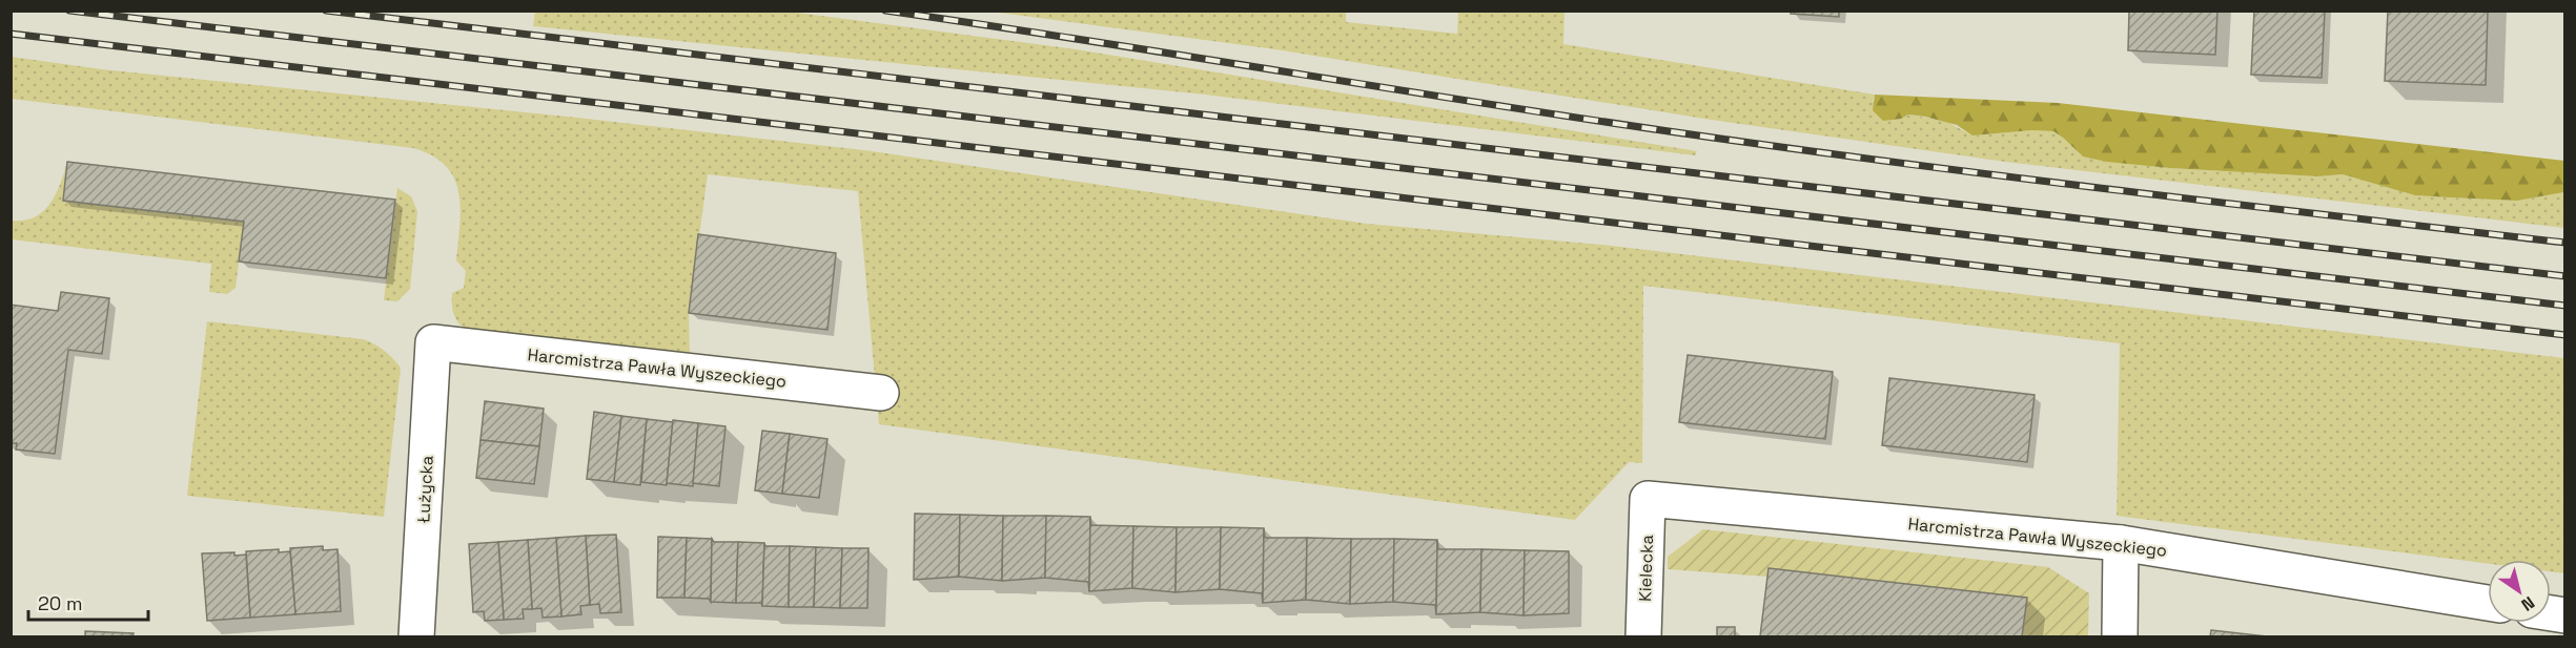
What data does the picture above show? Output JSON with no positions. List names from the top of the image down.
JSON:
{
  "streets": {
    "street": ["Harcmistrza Pawła Wyszeckiego", "Łużycka", "Kielecka"]
  },
  "crossings": [
    ["Harcmistrza Pawła Wyszeckiego", "Łużycka"],
    ["Harcmistrza Pawła Wyszeckiego", "Kielecka"]
  ],
  "scale_bar": "20 m",
  "north": "bottom right"
}
